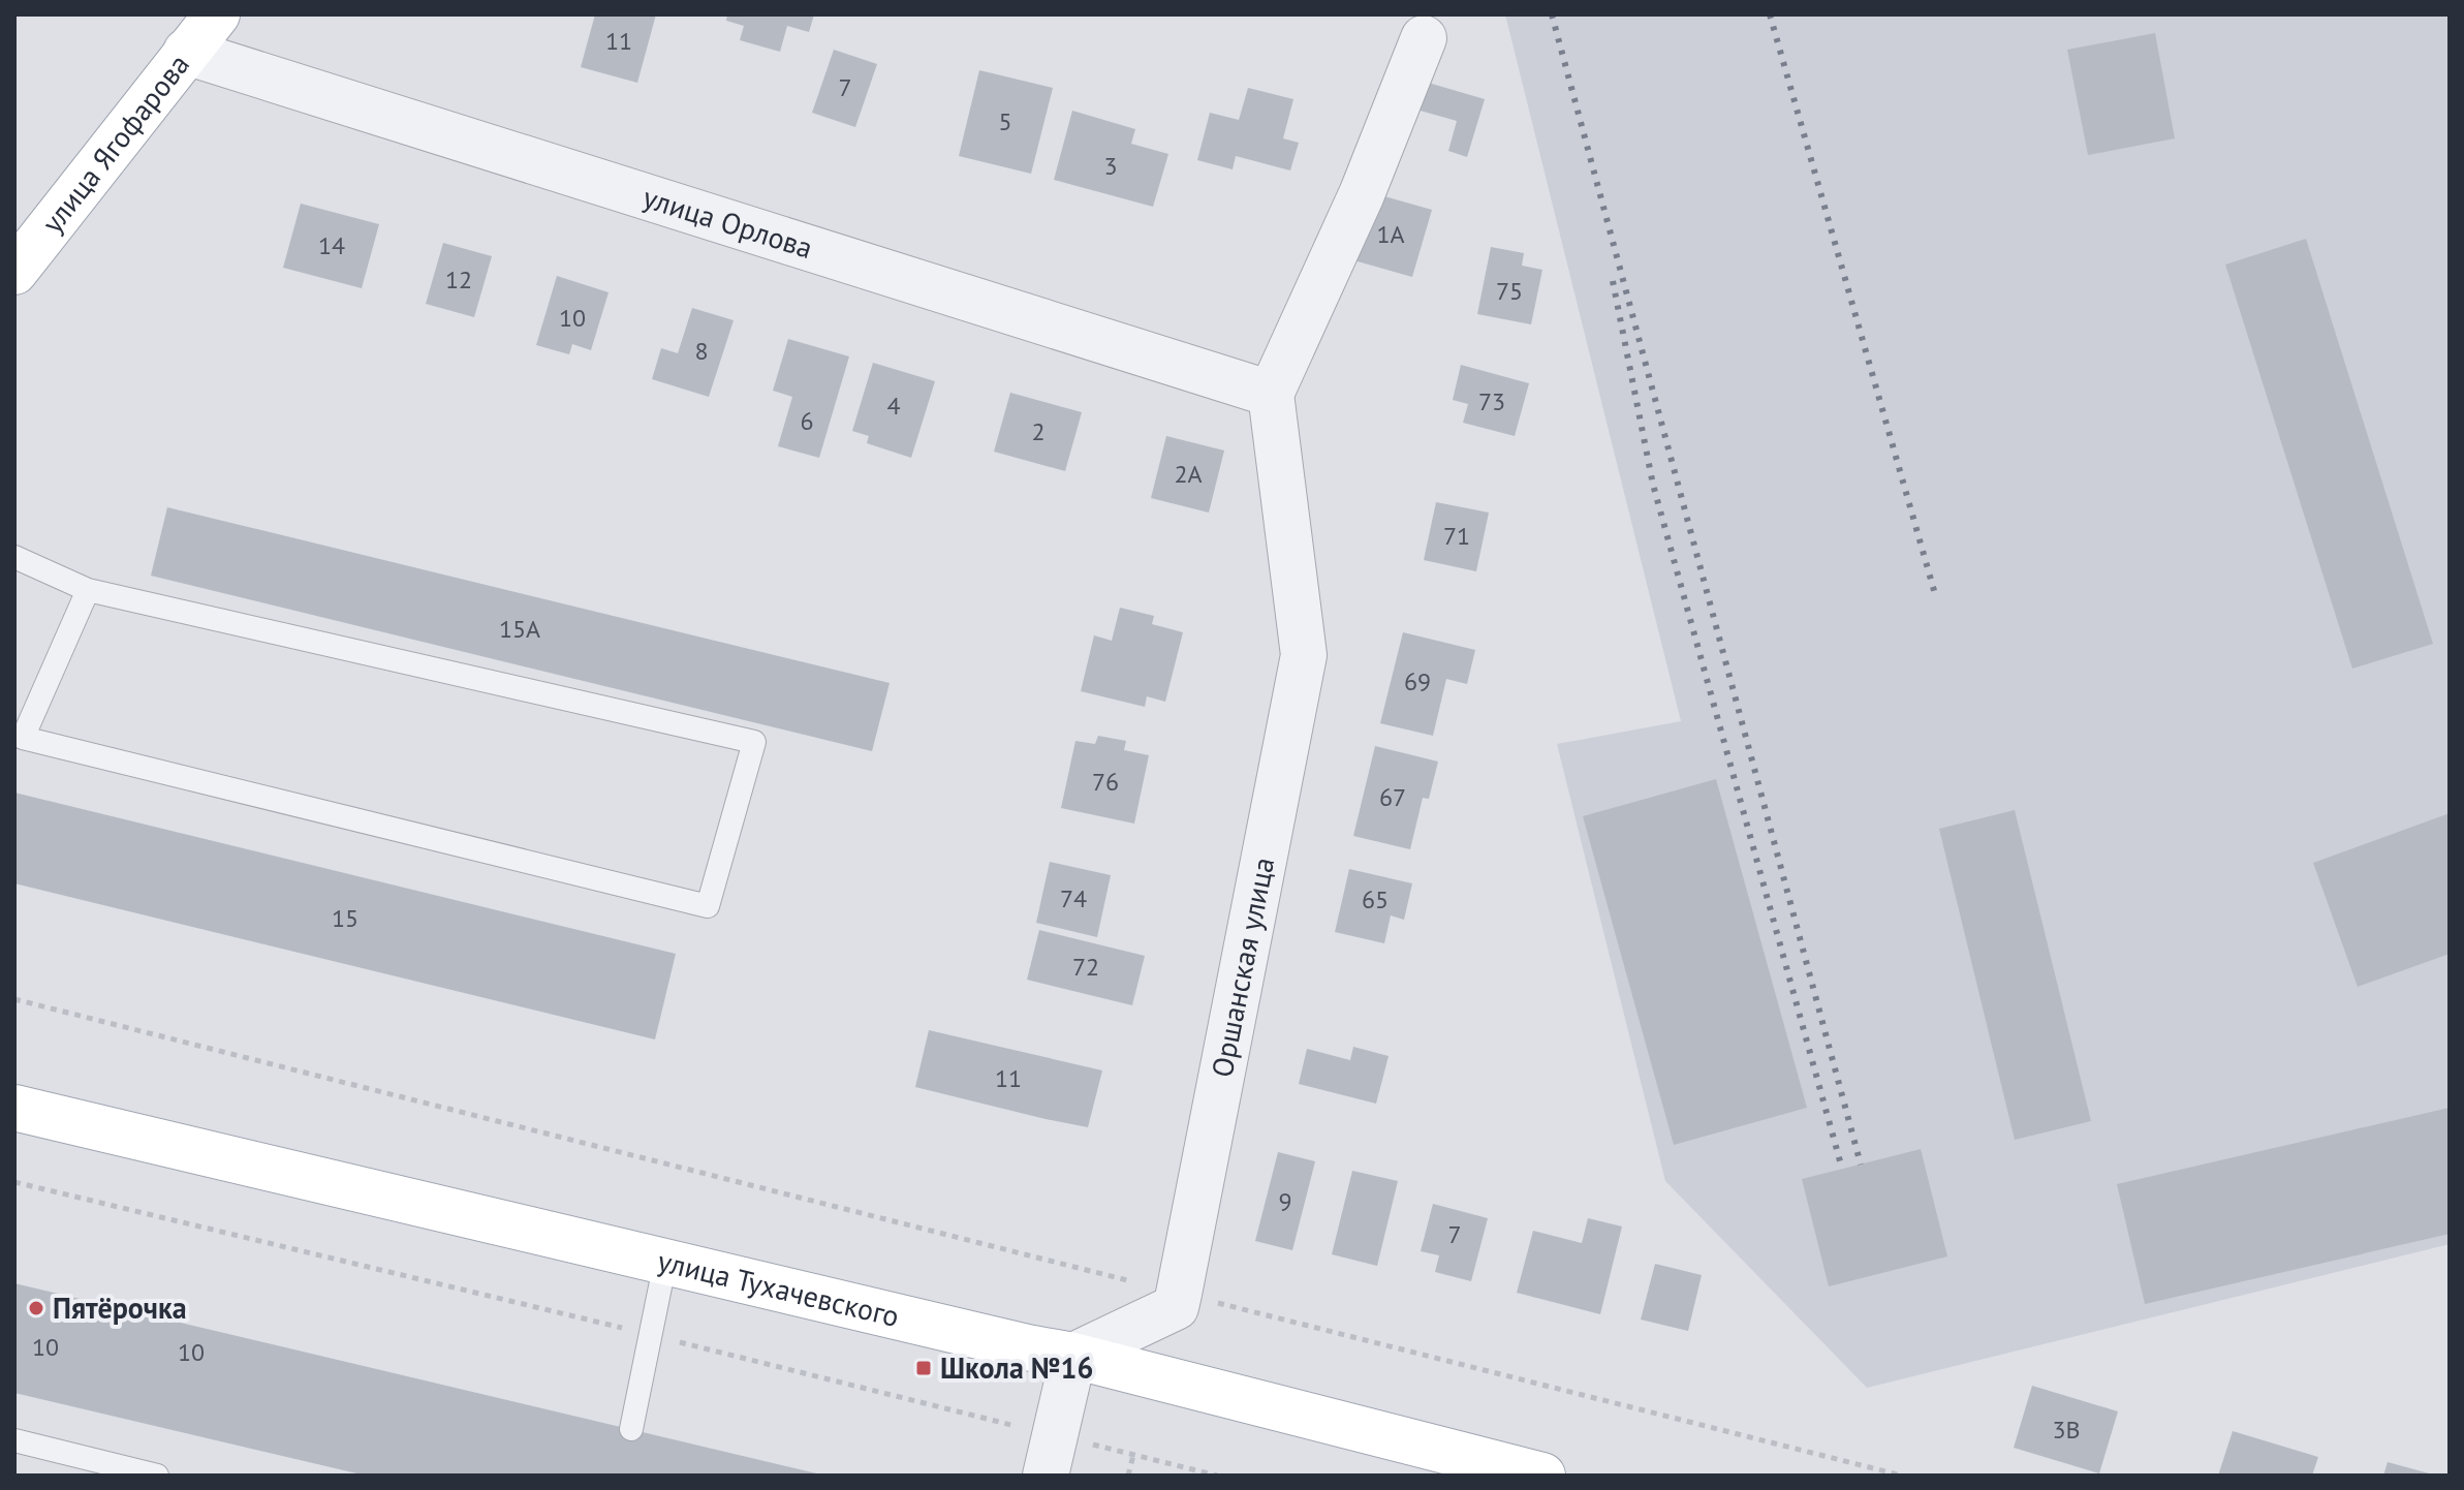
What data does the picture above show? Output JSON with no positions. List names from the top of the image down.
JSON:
{
  "streets": {
    "main road": ["улица Ягофарова", "улица Тухачевского"],
    "street": ["улица Орлова", "Оршанская улица"]
  },
  "crossings": [
    ["улица Ягофарова", "улица Орлова"],
    ["улица Орлова", "Оршанская улица"]
  ],
  "places": {
    "other": ["Пятёрочка"],
    "transit": ["Школа №16"]
  },
  "house_numbers": [
    "11",
    "7",
    "5",
    "3",
    "1А",
    "14",
    "12",
    "75",
    "10",
    "8",
    "73",
    "4",
    "6",
    "2",
    "2А",
    "71",
    "15А",
    "69",
    "76",
    "67",
    "74",
    "65",
    "15",
    "72",
    "11",
    "9",
    "7",
    "10",
    "10",
    "3В"
  ]
}
